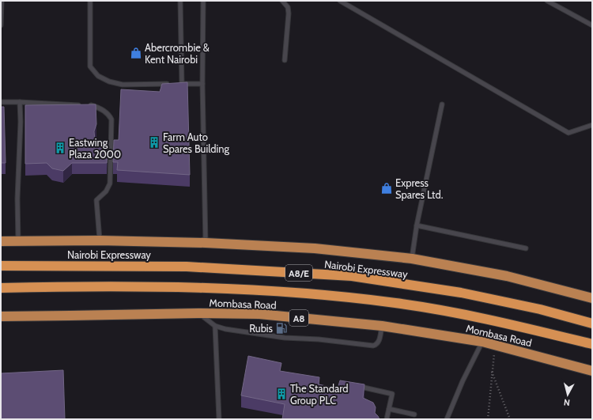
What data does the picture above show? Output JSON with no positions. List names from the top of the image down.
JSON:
{
  "streets": {
    "highway": [
      "Nairobi Expressway",
      "A8/E",
      "Mombasa Road",
      "A8"
    ]
  },
  "places": {
    "shop": ["Abercrombie & Kent Nairobi", "Express Spares Ltd."],
    "building": ["Farm Auto Spares Building", "Eastwing Plaza 2000", "The Standard Group PLC"],
    "fuel station": ["Rubis"]
  },
  "north": "bottom"
}
